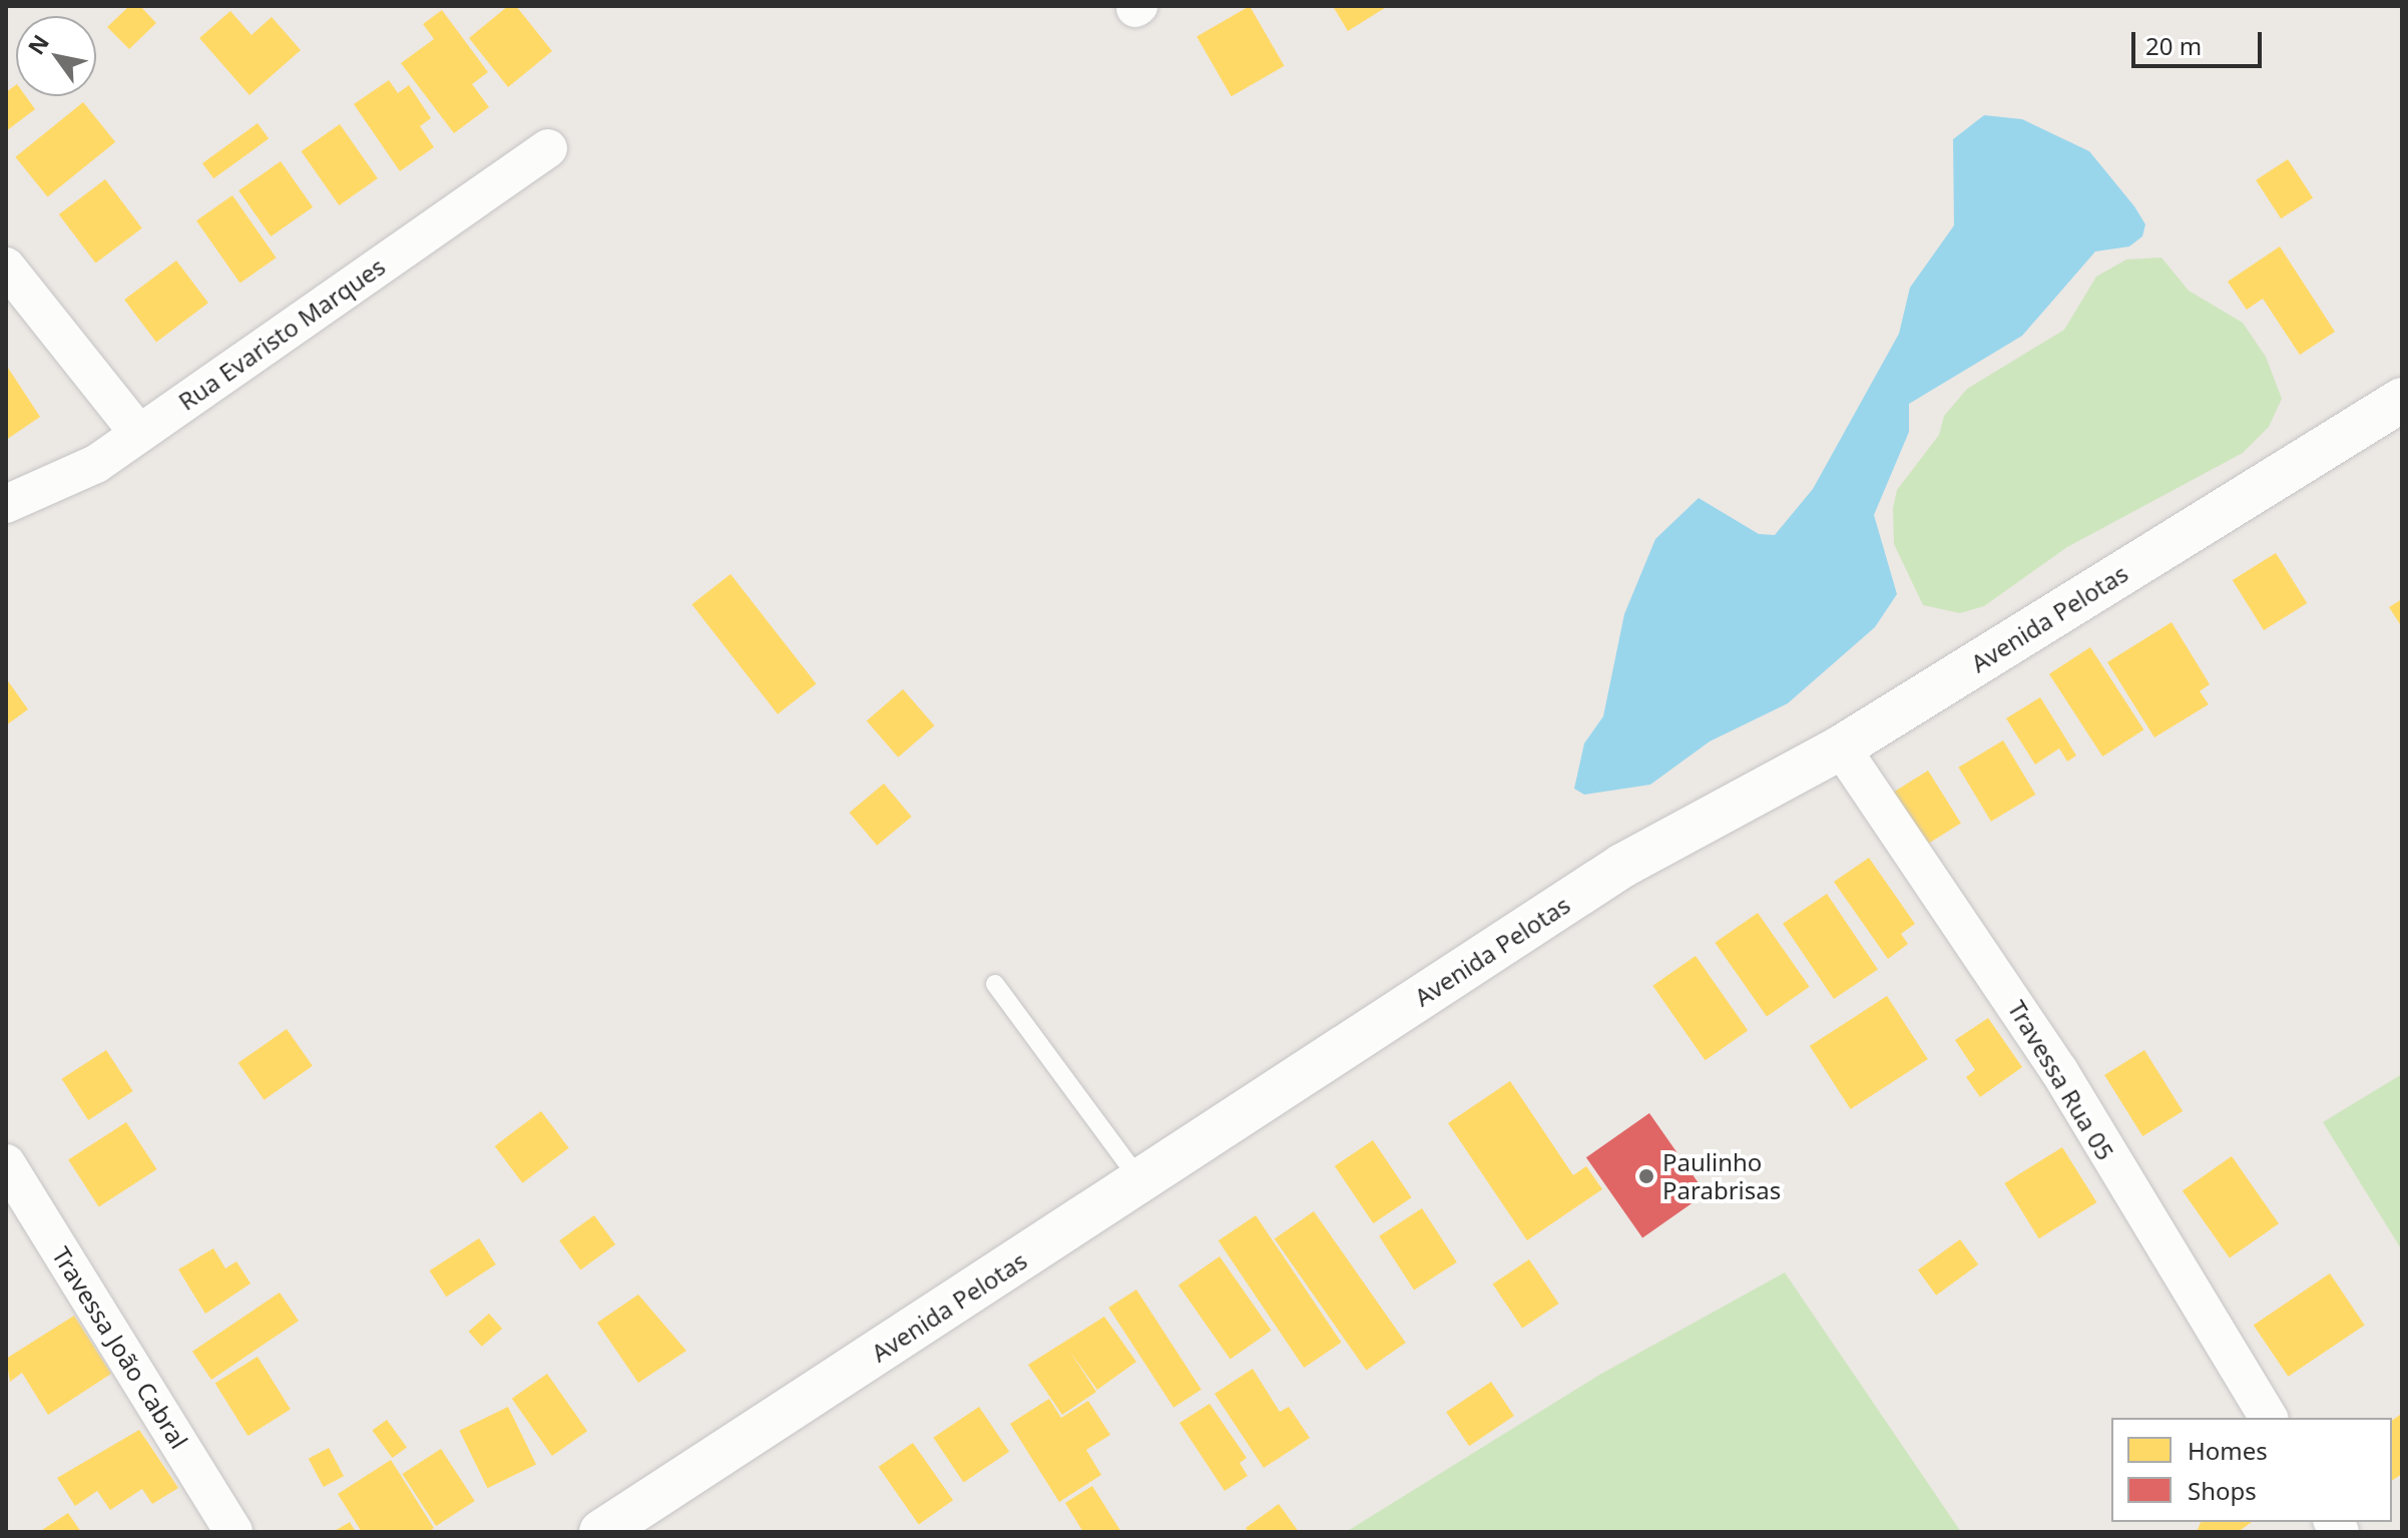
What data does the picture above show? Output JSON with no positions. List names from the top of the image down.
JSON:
{
  "streets": {
    "street": [
      "Rua Evaristo Marques",
      "Avenida Pelotas",
      "Travessa Rua 05",
      "Travessa João Cabral"
    ]
  },
  "crossings": [
    ["Avenida Pelotas", "Travessa Rua 05"]
  ],
  "places": ["Paulinho Parabrisas"],
  "legend": ["Homes", "Shops"],
  "scale_bar": "20 m",
  "north": "top left"
}
